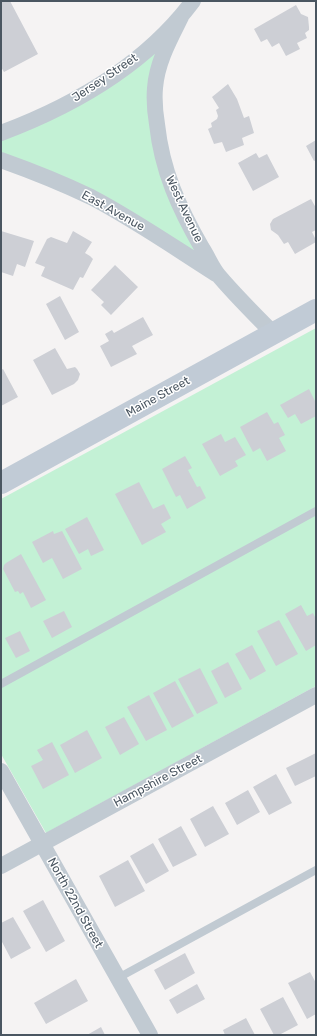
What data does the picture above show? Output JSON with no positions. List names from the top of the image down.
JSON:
{
  "streets": {
    "street": [
      "Jersey Street",
      "West Avenue",
      "East Avenue",
      "Maine Street",
      "Hampshire Street",
      "North 22nd Street"
    ]
  },
  "crossings": [
    ["Jersey Street", "West Avenue"],
    ["West Avenue", "East Avenue"],
    ["West Avenue", "Maine Street"],
    ["Hampshire Street", "North 22nd Street"]
  ]
}
